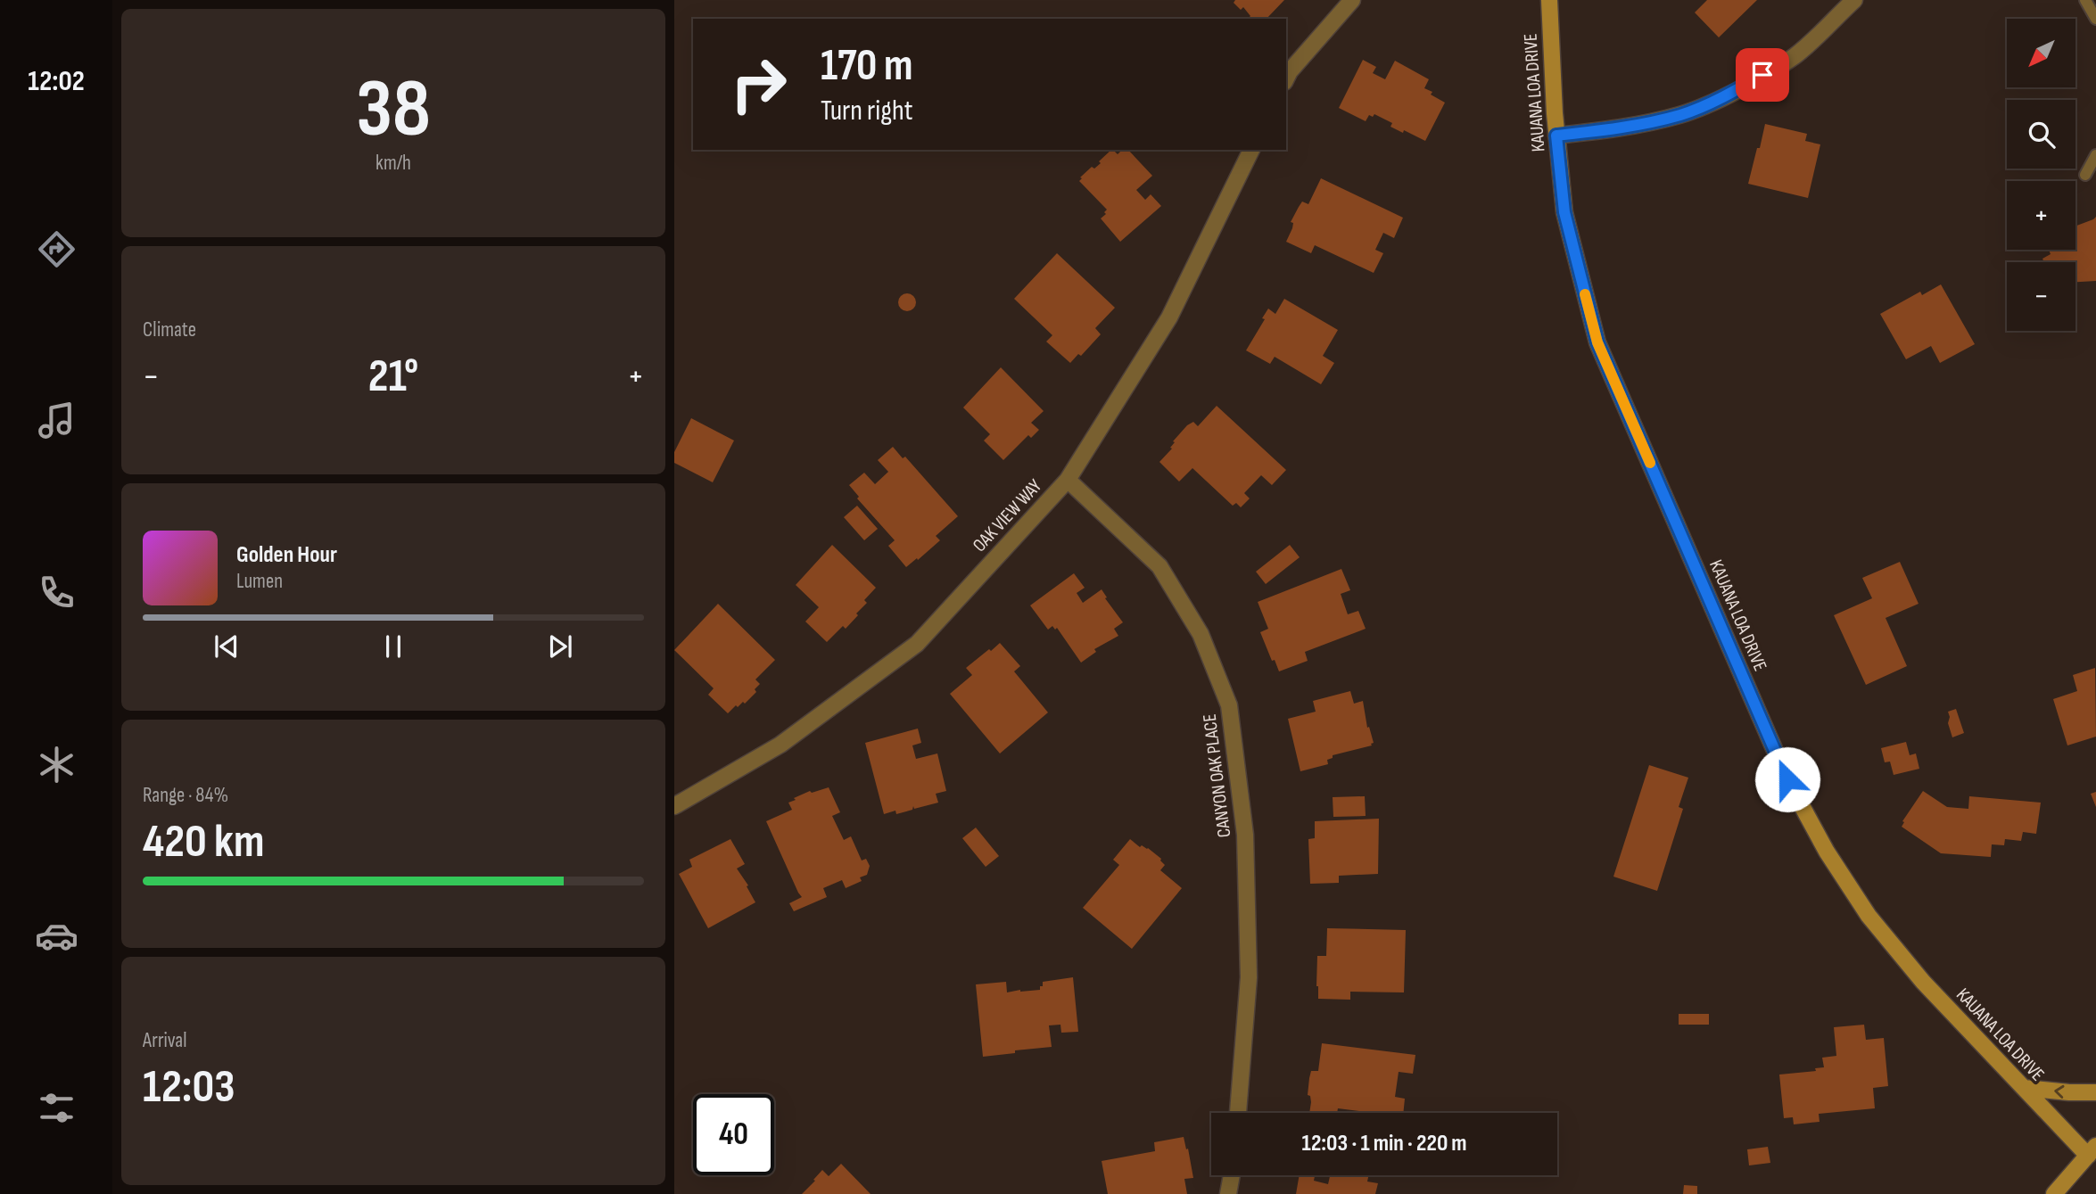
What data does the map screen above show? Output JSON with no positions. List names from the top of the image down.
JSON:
{
  "streets": {
    "street": ["KAUANA LOA DRIVE", "OAK VIEW WAY", "CANYON OAK PLACE"]
  },
  "crossings": [
    ["OAK VIEW WAY", "CANYON OAK PLACE"]
  ],
  "north": "bottom left",
  "page": {
    "tabs": "12:02",
    "tile": [
      ["38", "km/h"],
      "Climate",
      ["Range · 84%", "420 km"],
      ["Arrival", "12:03"]
    ],
    "map_buttons": ["+", "−"],
    "turn": ["170 m", "Turn right"],
    "heat": ["−", "21°", "+"],
    "song": ["Golden Hour", "Lumen"],
    "limit": "40",
    "trip": "12:03 · 1 min · 220 m"
  }
}
